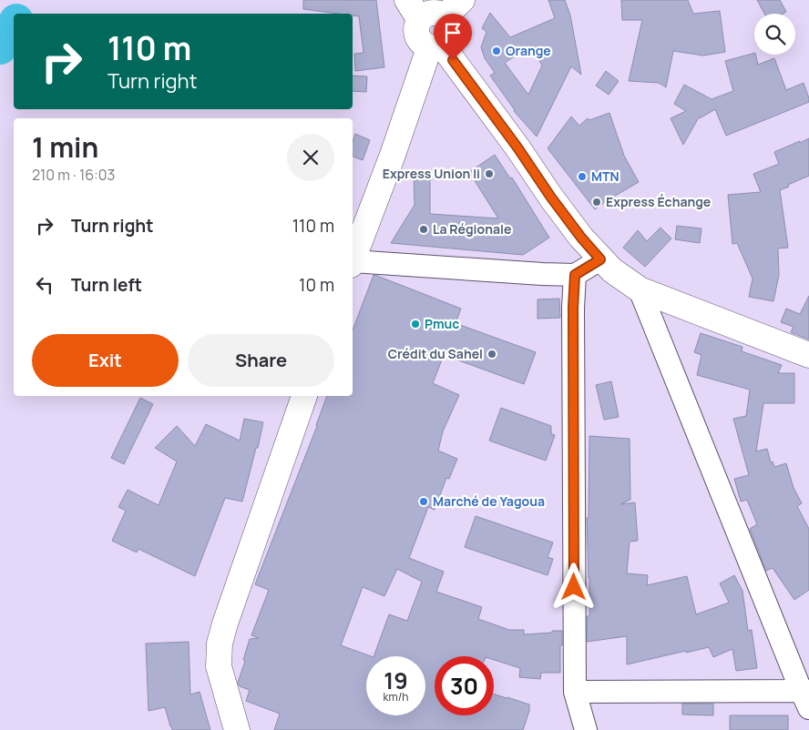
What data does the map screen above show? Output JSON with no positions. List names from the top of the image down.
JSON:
{
  "places": [
    "Orange",
    "Express Union Ii",
    "MTN",
    "Express Échange",
    "La Régionale",
    "Pmuc",
    "Crédit du Sahel",
    "Marché de Yagoua"
  ],
  "page": {
    "turn": ["110 m", "Turn right"],
    "heading": ["1 min", "210 m · 16:03"],
    "list": [
      {
        "name": "Turn right",
        "value": "110 m"
      },
      {
        "name": "Turn left",
        "value": "10 m"
      }
    ],
    "buttons": ["Exit", "Share"],
    "speed": "19 km/h",
    "limit": "30"
  }
}
